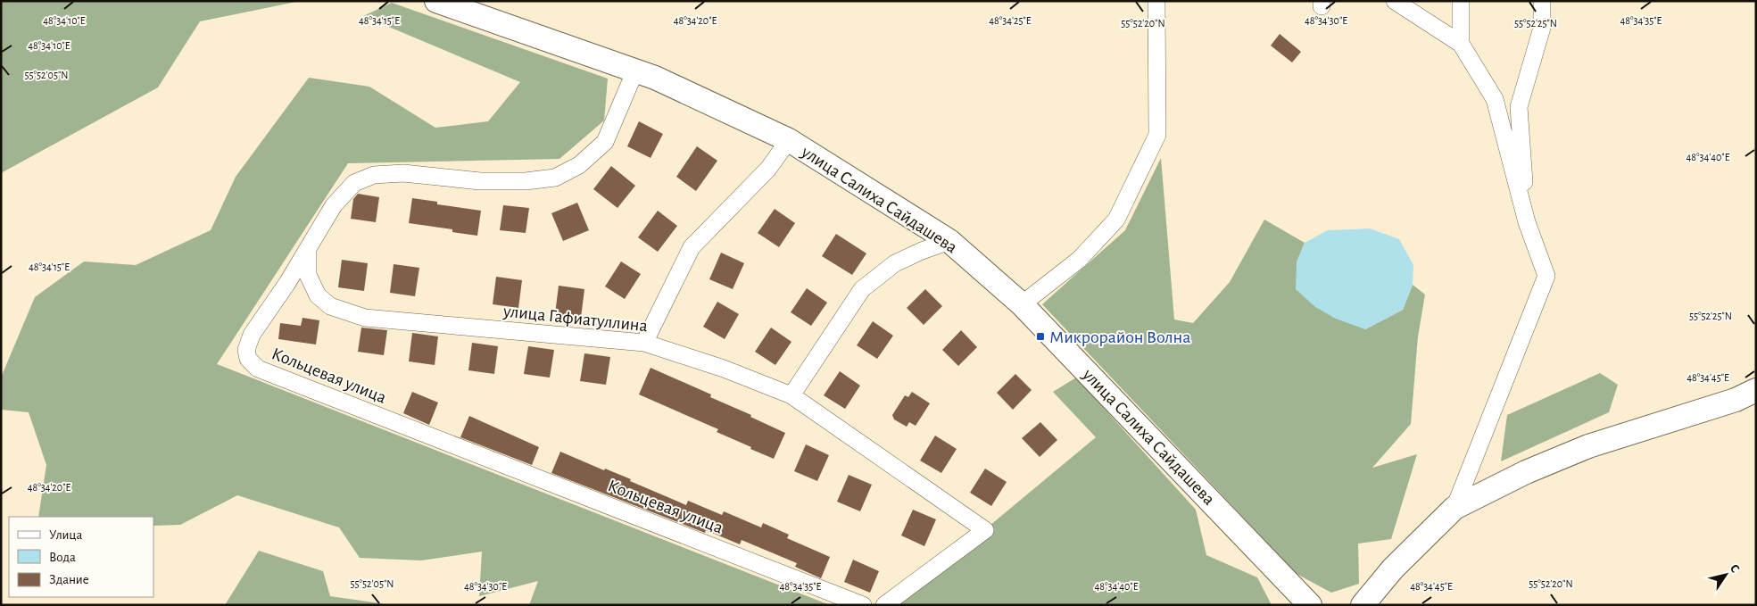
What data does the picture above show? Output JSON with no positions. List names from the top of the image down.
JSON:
{
  "streets": {
    "street": ["улица Салиха Сайдашева", "улица Гафиатуллина", "Кольцевая улица"]
  },
  "crossings": [
    ["улица Салиха Сайдашева", "Кольцевая улица"],
    ["улица Гафиатуллина", "Кольцевая улица"]
  ],
  "places": {
    "transit": ["Микрорайон Волна"]
  },
  "legend": ["Улица", "Вода", "Здание"],
  "north": "top right",
  "coordinates": [
    "48°34'10\"E",
    "48°34'15\"E",
    "48°34'20\"E",
    "48°34'25\"E",
    "48°34'30\"E",
    "48°34'35\"E",
    "55°52'20\"N",
    "55°52'25\"N",
    "55°52'05\"N",
    "48°34'40\"E",
    "48°34'45\"E"
  ]
}
